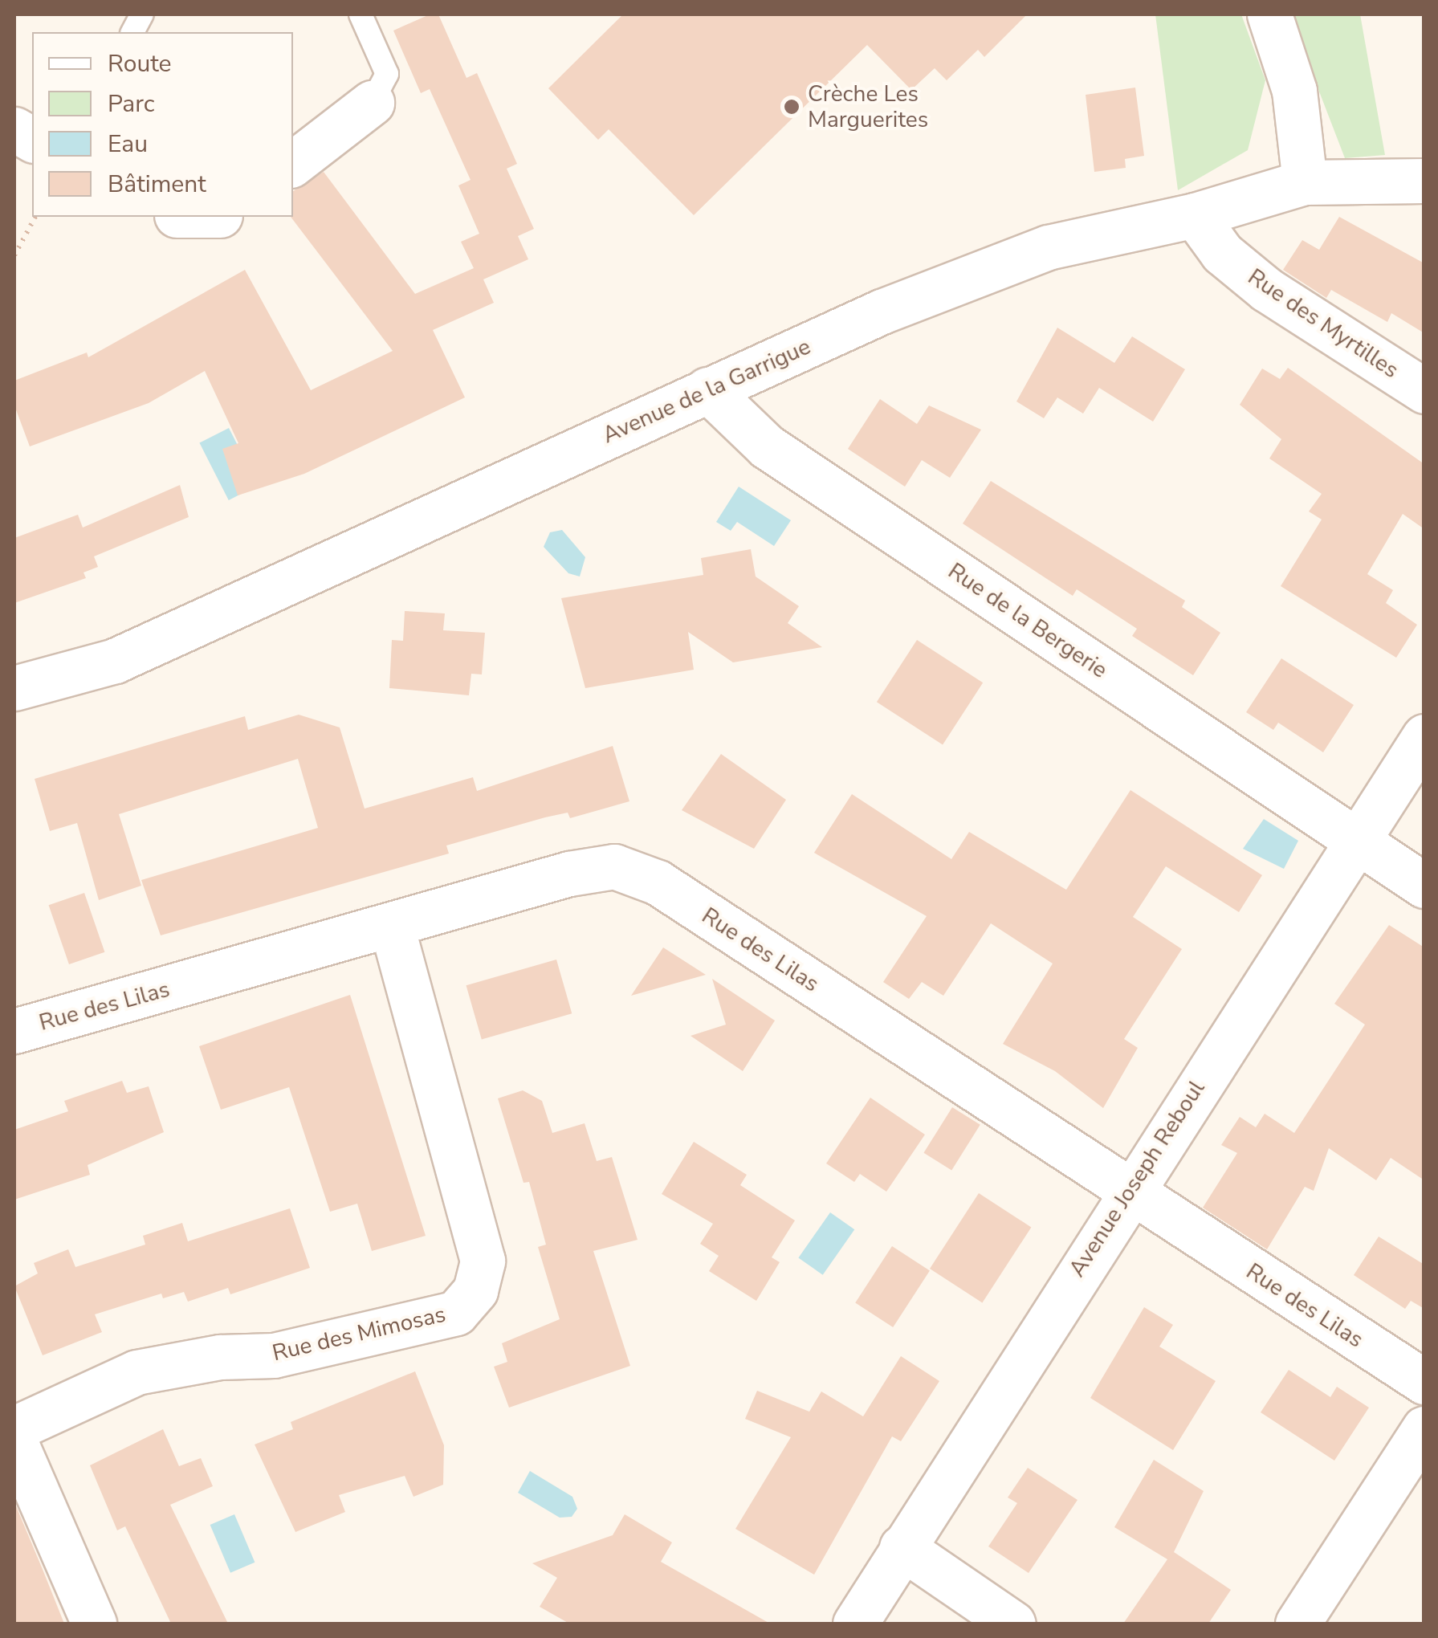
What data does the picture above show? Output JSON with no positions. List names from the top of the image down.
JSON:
{
  "streets": {
    "street": [
      "Rue des Myrtilles",
      "Avenue de la Garrigue",
      "Rue de la Bergerie",
      "Rue des Lilas",
      "Avenue Joseph Reboul",
      "Rue des Mimosas"
    ]
  },
  "crossings": [
    ["Rue des Myrtilles", "Avenue de la Garrigue"],
    ["Avenue de la Garrigue", "Rue de la Bergerie"],
    ["Rue de la Bergerie", "Avenue Joseph Reboul"],
    ["Rue des Lilas", "Avenue Joseph Reboul"],
    ["Rue des Lilas", "Rue des Mimosas"]
  ],
  "places": ["Crèche Les Marguerites"],
  "legend": [
    "Route",
    "Parc",
    "Eau",
    "Bâtiment"
  ]
}
